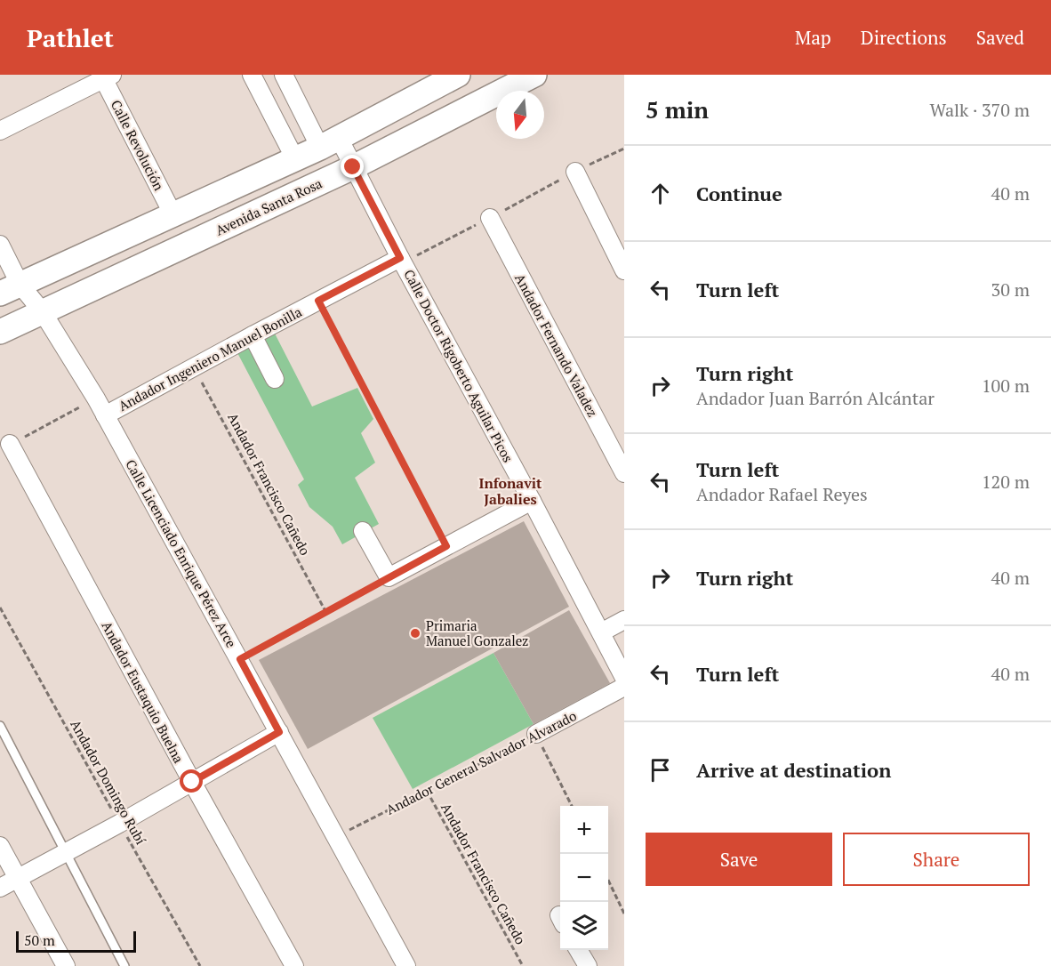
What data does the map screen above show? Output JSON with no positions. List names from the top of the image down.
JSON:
{
  "streets": {
    "main road": ["Avenida Santa Rosa"],
    "street": [
      "Calle Revolución",
      "Andador Fernando Valadez",
      "Andador Ingeniero Manuel Bonilla",
      "Calle Doctor Rigoberto Aguilar Picos",
      "Calle Licenciado Enrique Pérez Arce",
      "Andador Eustaquio Buelna",
      "Andador General Salvador Alvarado"
    ],
    "path": ["Andador Francisco Cañedo", "Andador Domingo Rubí"]
  },
  "crossings": [
    ["Avenida Santa Rosa", "Calle Doctor Rigoberto Aguilar Picos"],
    ["Avenida Santa Rosa", "Calle Licenciado Enrique Pérez Arce"],
    ["Andador Ingeniero Manuel Bonilla", "Calle Doctor Rigoberto Aguilar Picos"],
    ["Andador Ingeniero Manuel Bonilla", "Andador Francisco Cañedo"],
    ["Andador Ingeniero Manuel Bonilla", "Calle Licenciado Enrique Pérez Arce"],
    ["Andador Ingeniero Manuel Bonilla", "Andador Eustaquio Buelna"],
    ["Andador Francisco Cañedo", "Andador General Salvador Alvarado"],
    ["Calle Licenciado Enrique Pérez Arce", "Andador General Salvador Alvarado"]
  ],
  "districts": ["Infonavit Jabalies"],
  "places": ["Primaria Manuel Gonzalez"],
  "scale_bar": "50 m",
  "north": "bottom",
  "page": {
    "header": "Pathlet",
    "nav": ["Map", "Directions", "Saved"],
    "heading": ["5 min", "Walk · 370 m"],
    "list": [
      ["Continue", "40 m"],
      ["Turn left", "30 m"],
      ["Turn right", "Andador Juan Barrón Alcántar", "100 m"],
      ["Turn left", "Andador Rafael Reyes", "120 m"],
      ["Turn right", "40 m"],
      ["Turn left", "40 m"],
      "Arrive at destination"
    ],
    "map_buttons": ["+", "−"],
    "buttons": ["Save", "Share"],
    "scale": "50 m"
  }
}
